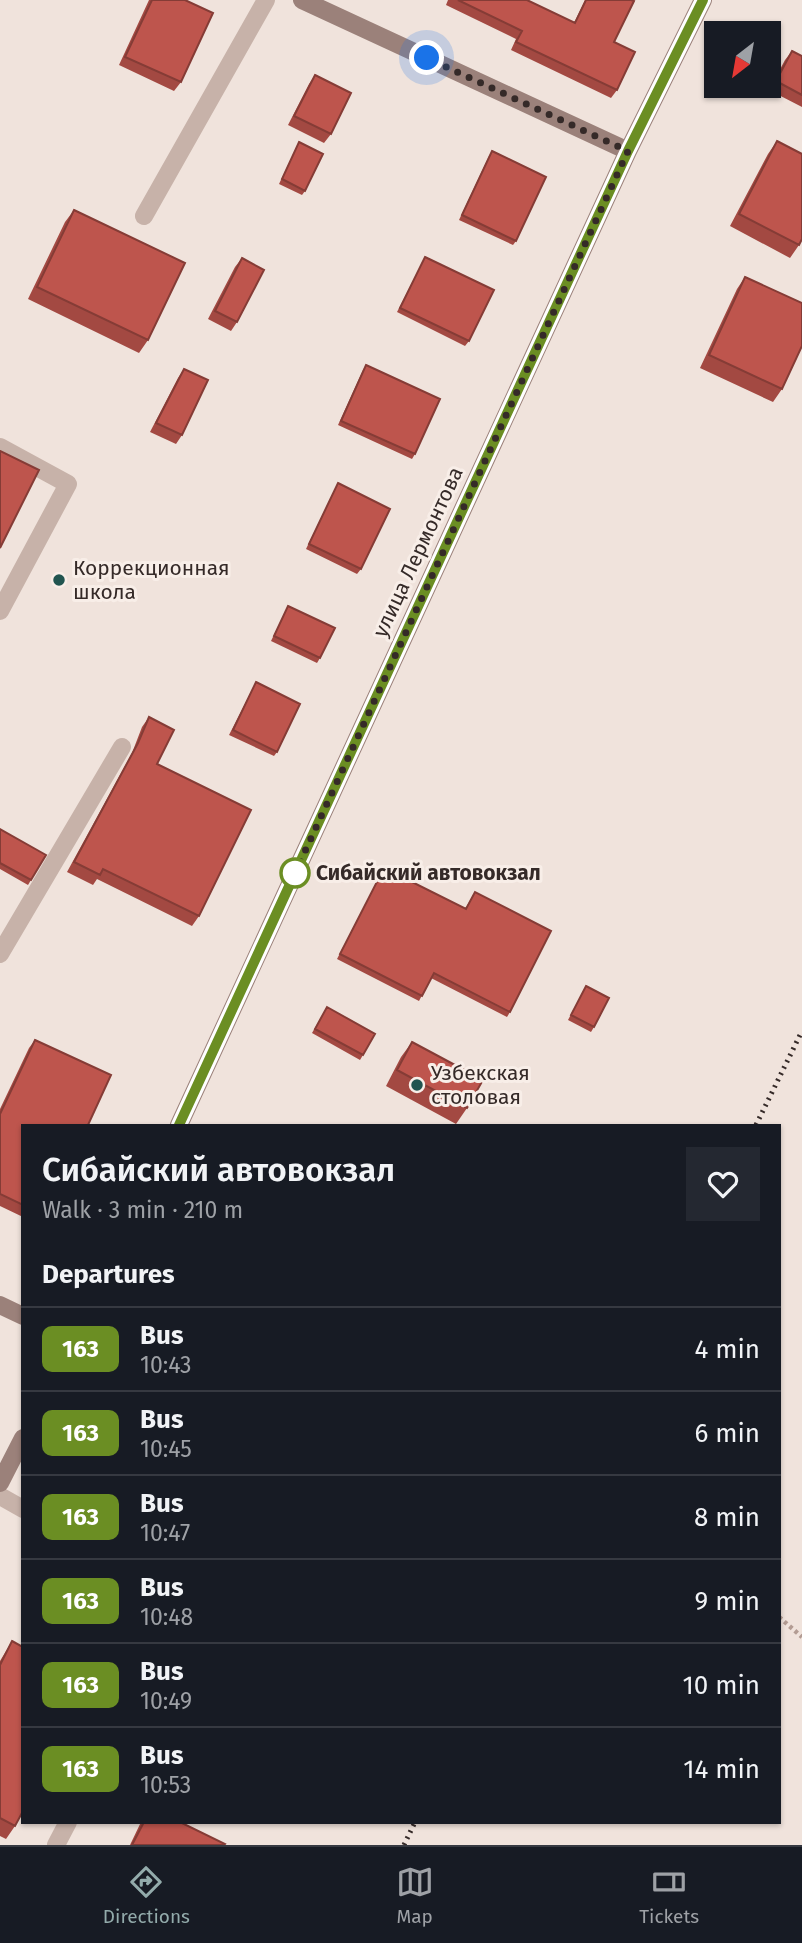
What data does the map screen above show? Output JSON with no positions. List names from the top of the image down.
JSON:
{
  "streets": {
    "main road": ["улица Лермонтова"]
  },
  "places": ["Коррекционная школа", "Сибайский автовокзал", "Узбекская столовая"],
  "lines": ["bus line 163"],
  "north": "bottom left",
  "page": {
    "heading": [
      ["Сибайский автовокзал", "Walk · 3 min · 210 m"],
      "Departures"
    ],
    "list": [
      {
        "mark": "163",
        "name": "Bus",
        "note": "10:43",
        "value": "4 min"
      },
      {
        "mark": "163",
        "name": "Bus",
        "note": "10:45",
        "value": "6 min"
      },
      {
        "mark": "163",
        "name": "Bus",
        "note": "10:47",
        "value": "8 min"
      },
      {
        "mark": "163",
        "name": "Bus",
        "note": "10:48",
        "value": "9 min"
      },
      {
        "mark": "163",
        "name": "Bus",
        "note": "10:49",
        "value": "10 min"
      },
      {
        "mark": "163",
        "name": "Bus",
        "note": "10:53",
        "value": "14 min"
      }
    ],
    "tabs": ["Directions", "Map", "Tickets"]
  }
}
